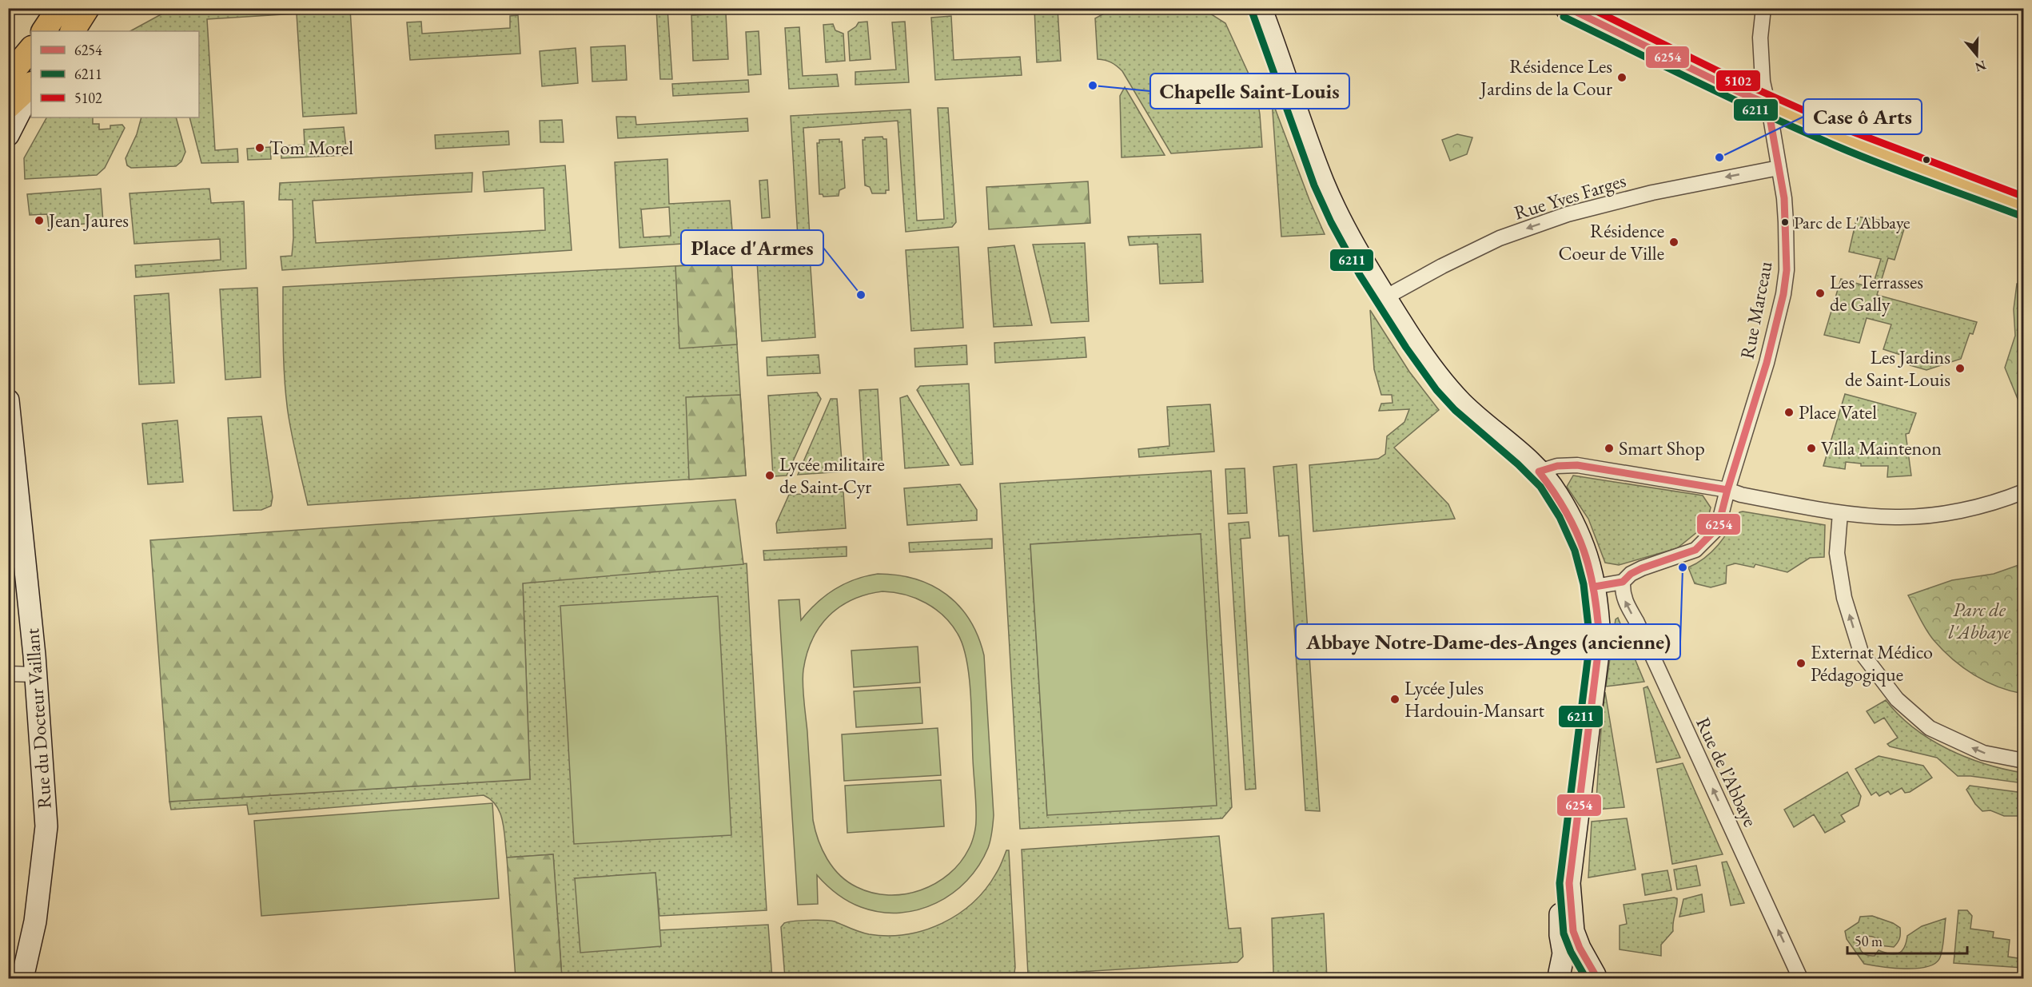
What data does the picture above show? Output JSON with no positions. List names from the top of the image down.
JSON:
{
  "streets": {
    "street": [
      "Rue Yves Farges",
      "Rue Marceau",
      "Rue du Docteur Vaillant",
      "Rue de l’Abbaye"
    ]
  },
  "crossings": [
    ["Rue Yves Farges", "Rue Marceau"],
    ["Rue Marceau", "Rue de l’Abbaye"]
  ],
  "one_way": ["Rue Yves Farges", "Rue de l’Abbaye"],
  "parks": ["Parc de l'Abbaye"],
  "places": [
    "Résidence Les Jardins de la Cour",
    "Chapelle Saint-Louis",
    "Tom Morel",
    "Case ô Arts",
    "Jean Jaures",
    "Parc de L'Abbaye",
    "Résidence Coeur de Ville",
    "Les Terrasses de Gally",
    "Place d'Armes",
    "Les Jardins de Saint-Louis",
    "Place Vatel",
    "Smart Shop",
    "Villa Maintenon",
    "Lycée militaire de Saint-Cyr",
    "Abbaye Notre-Dame-des-Anges (ancienne)",
    "Externat Médico Pédagogique",
    "Lycée Jules Hardouin-Mansart"
  ],
  "lines": ["transit line 6254", "transit line 5102", "transit line 6211"],
  "legend": ["6254", "6211", "5102"],
  "scale_bar": "50 m",
  "north": "bottom"
}
